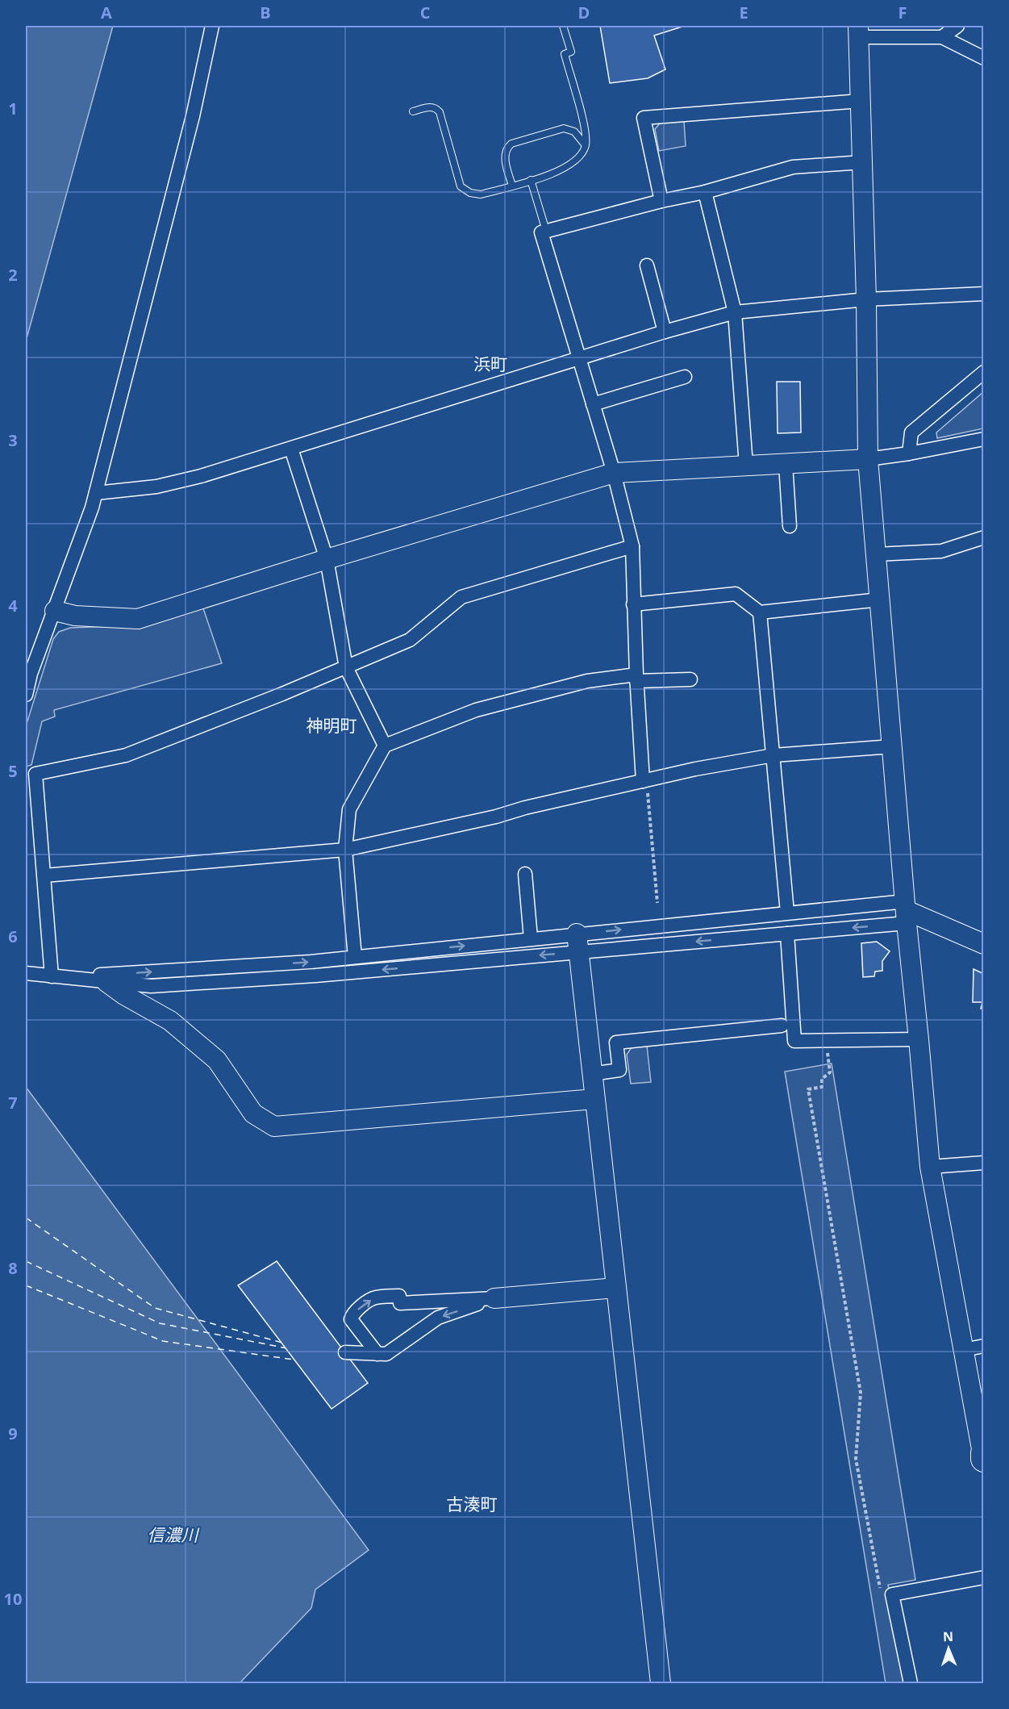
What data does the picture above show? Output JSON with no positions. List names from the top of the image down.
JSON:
{
  "districts": ["浜町", "神明町", "古湊町"],
  "water": ["信濃川"],
  "north": "top",
  "grid": {
    "columns": [
      "A",
      "B",
      "C",
      "D",
      "E",
      "F"
    ],
    "rows": [
      "1",
      "2",
      "3",
      "4",
      "5",
      "6",
      "7",
      "8",
      "9",
      "10"
    ]
  }
}
